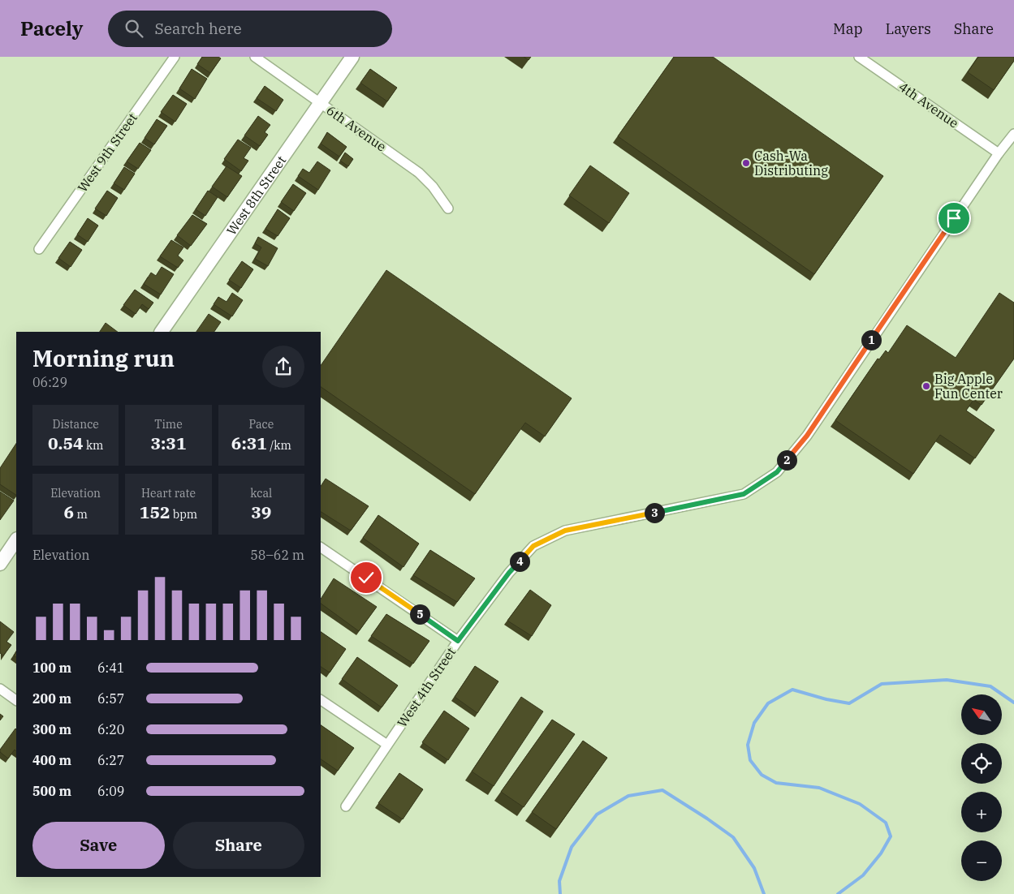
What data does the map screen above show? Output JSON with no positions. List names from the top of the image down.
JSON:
{
  "streets": {
    "street": [
      "4th Avenue",
      "6th Avenue",
      "West 9th Street",
      "West 8th Street",
      "West 4th Street"
    ]
  },
  "crossings": [
    ["4th Avenue", "West 4th Street"],
    ["6th Avenue", "West 8th Street"]
  ],
  "places": ["Cash-Wa Distributing", "Big Apple Fun Center"],
  "north": "top left",
  "page": {
    "header": "Pacely",
    "search": "Search here",
    "nav": ["Map", "Layers", "Share"],
    "pins": [
      "1",
      "2",
      "3",
      "4",
      "5"
    ],
    "heading": ["Morning run", "06:29"],
    "stats": [
      ["Distance", "0.54 km"],
      ["Time", "3:31"],
      ["Pace", "6:31 /km"],
      ["Elevation", "6 m"],
      ["Heart rate", "152 bpm"],
      ["kcal", "39"]
    ],
    "chart": ["Elevation", "58–62 m"],
    "list": [
      {
        "name": "100 m",
        "note": "6:41"
      },
      {
        "name": "200 m",
        "note": "6:57"
      },
      {
        "name": "300 m",
        "note": "6:20"
      },
      {
        "name": "400 m",
        "note": "6:27"
      },
      {
        "name": "500 m",
        "note": "6:09"
      }
    ],
    "map_buttons": ["+", "−"],
    "buttons": ["Save", "Share"]
  }
}
